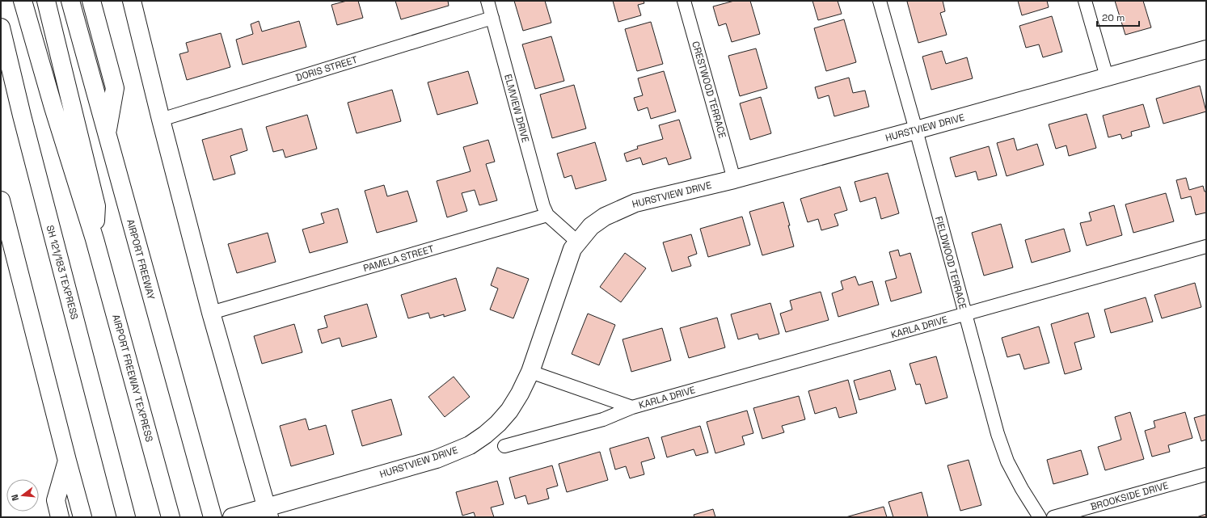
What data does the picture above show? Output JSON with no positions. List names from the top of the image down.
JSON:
{
  "streets": {
    "main road": [
      "HURSTVIEW DRIVE",
      "AIRPORT FREEWAY",
      "SH 121/183 TEXPRESS",
      "AIRPORT FREEWAY TEXPRESS"
    ],
    "street": [
      "DORIS STREET",
      "CRESTWOOD TERRACE",
      "ELMVIEW DRIVE",
      "PAMELA STREET",
      "FIELDWOOD TERRACE",
      "KARLA DRIVE",
      "BROOKSIDE DRIVE"
    ]
  },
  "crossings": [
    ["DORIS STREET", "ELMVIEW DRIVE"],
    ["CRESTWOOD TERRACE", "HURSTVIEW DRIVE"],
    ["ELMVIEW DRIVE", "PAMELA STREET"],
    ["HURSTVIEW DRIVE", "FIELDWOOD TERRACE"],
    ["HURSTVIEW DRIVE", "KARLA DRIVE"],
    ["FIELDWOOD TERRACE", "KARLA DRIVE"]
  ],
  "scale_bar": "20 m",
  "north": "left"
}
